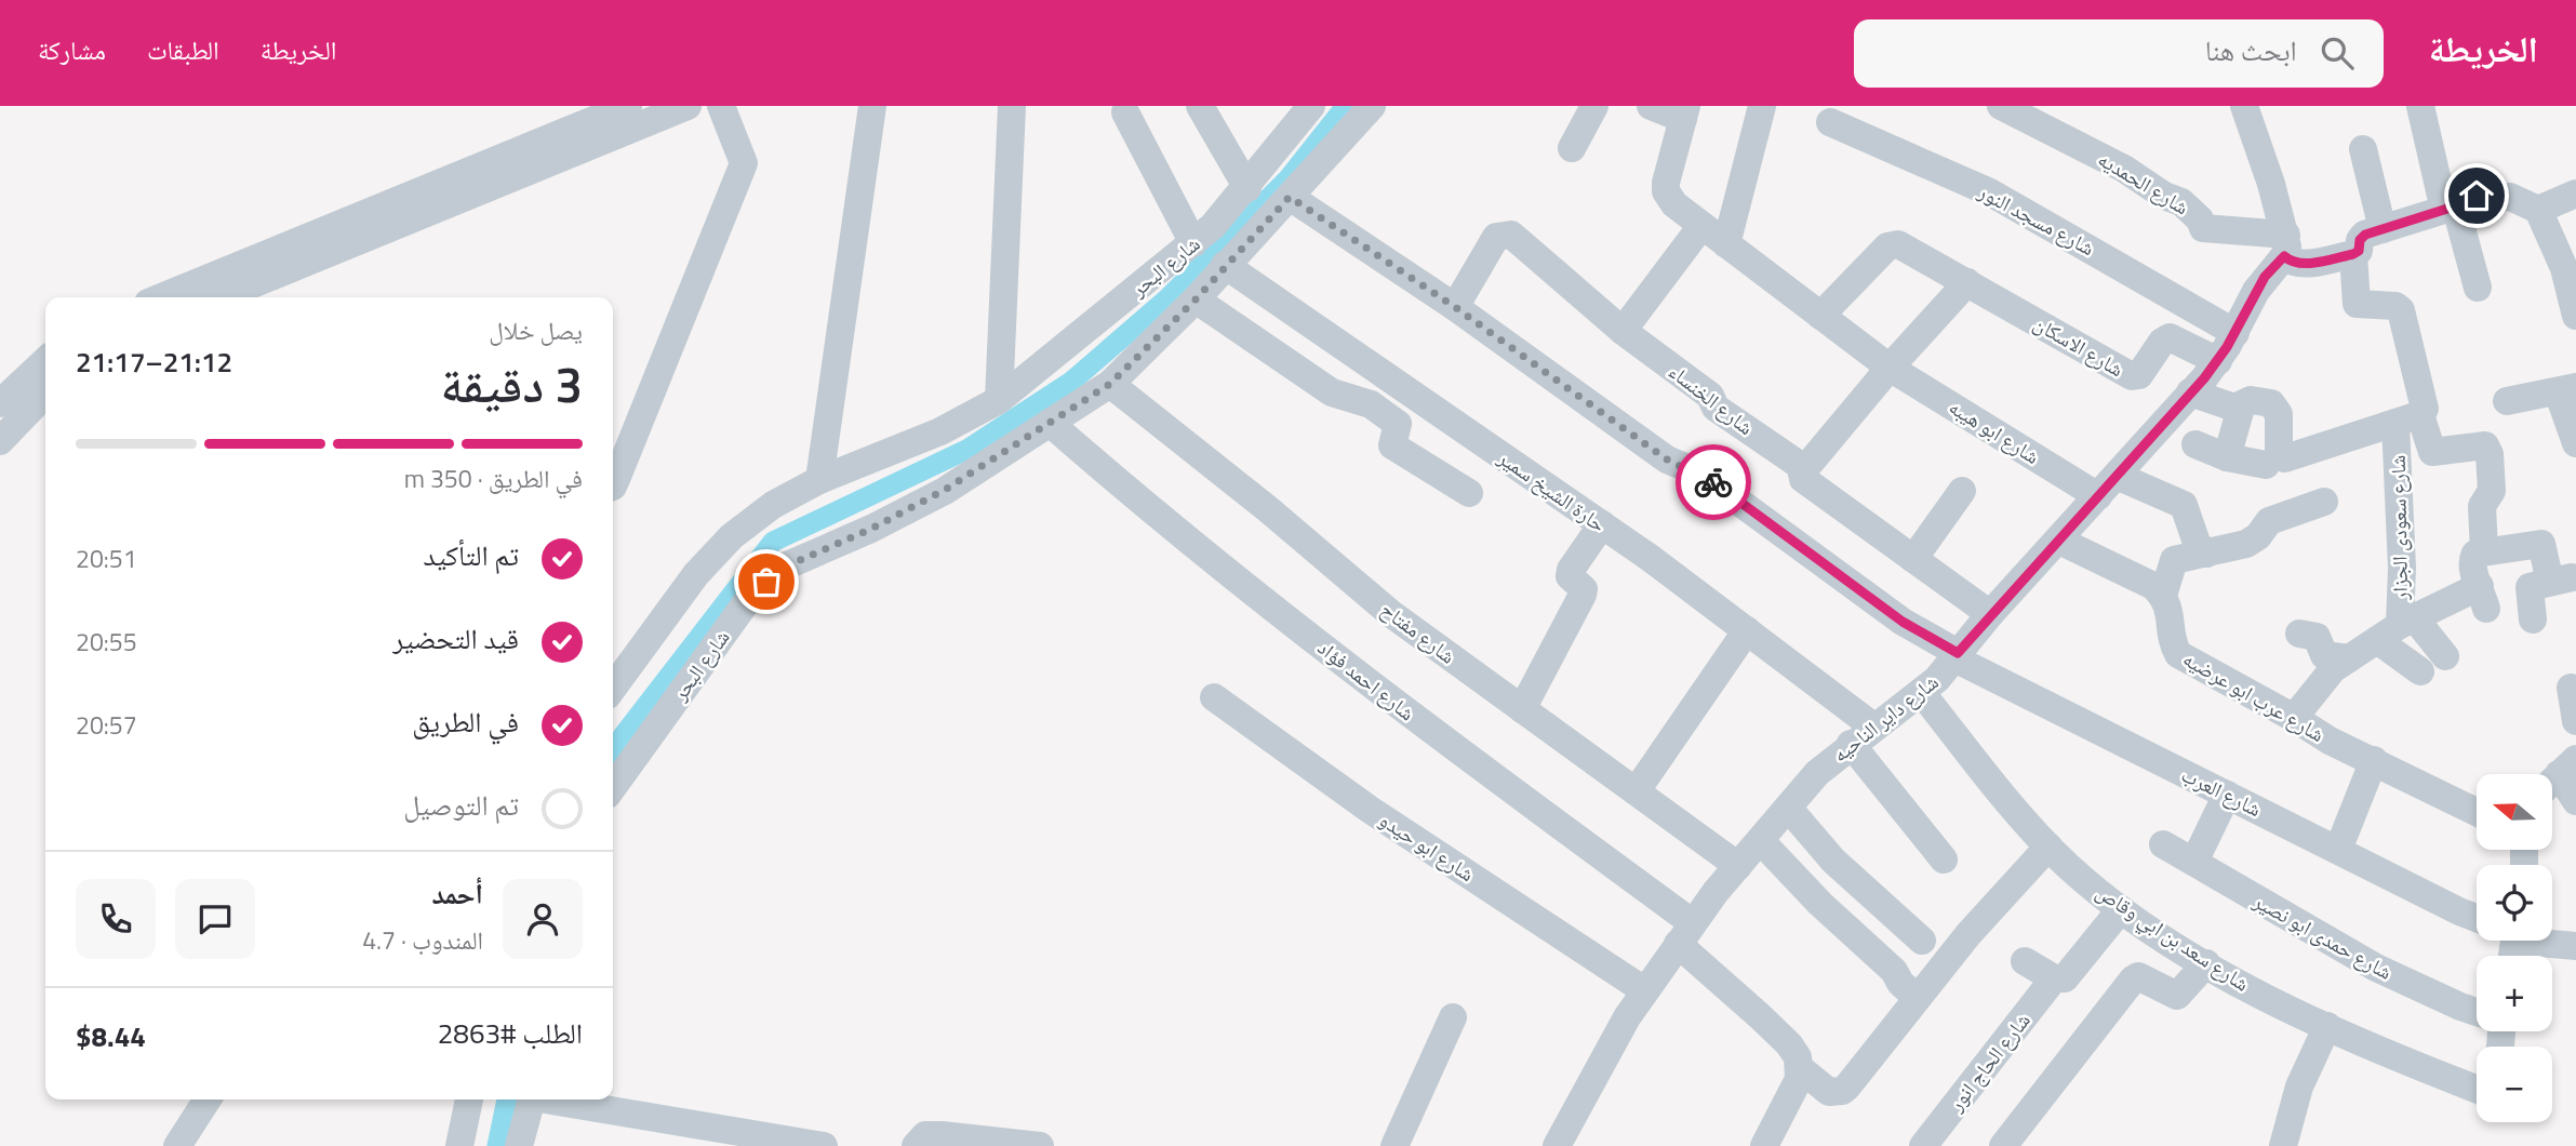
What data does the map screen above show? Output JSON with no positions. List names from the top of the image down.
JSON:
{
  "streets": {
    "street": [
      "شارع الحمديه",
      "شارع مسجد النور",
      "شارع البحر",
      "شارع الاسكان",
      "شارع الخنساء",
      "شارع ابو هيبه",
      "حارة الشيخ سمير",
      "شارع سعودى الجزار",
      "شارع مفتاح",
      "شارع احمد فؤاد",
      "شارع عرب ابو عرضيه",
      "شارع داير الناحيه",
      "شارع العرب",
      "شارع ابو حيدو",
      "شارع حمدى ابو نصير",
      "شارع سعد بن ابي وقاص",
      "شارع الحاج انور"
    ]
  },
  "crossings": [
    ["شارع الحمديه", "شارع سعودى الجزار"],
    ["شارع الحمديه", "شارع داير الناحيه"],
    ["شارع مسجد النور", "شارع داير الناحيه"],
    ["شارع البحر", "حارة الشيخ سمير"],
    ["شارع البحر", "شارع مفتاح"],
    ["شارع البحر", "شارع احمد فؤاد"],
    ["شارع البحر", "شارع العرب"],
    ["شارع الاسكان", "شارع داير الناحيه"],
    ["شارع الخنساء", "شارع داير الناحيه"],
    ["شارع الخنساء", "شارع العرب"],
    ["شارع ابو هيبه", "شارع داير الناحيه"],
    ["حارة الشيخ سمير", "شارع داير الناحيه"],
    ["شارع مفتاح", "شارع داير الناحيه"],
    ["شارع احمد فؤاد", "شارع داير الناحيه"],
    ["شارع احمد فؤاد", "شارع سعد بن ابي وقاص"],
    ["شارع داير الناحيه", "شارع العرب"],
    ["شارع داير الناحيه", "شارع ابو حيدو"],
    ["شارع داير الناحيه", "شارع سعد بن ابي وقاص"],
    ["شارع سعد بن ابي وقاص", "شارع الحاج انور"]
  ],
  "north": "left",
  "page": {
    "header": "الخريطة",
    "search": "ابحث هنا",
    "nav": ["الخريطة", "الطبقات", "مشاركة"],
    "heading": ["3 دقيقة", "يصل خلال", "21:12–21:17"],
    "panel": [
      "أحمد",
      "المندوب · 4.7",
      "الطلب #2863",
      "$8.44"
    ],
    "bar": "في الطريق · 350 m",
    "list": [
      ["تم التأكيد", "20:51"],
      ["قيد التحضير", "20:55"],
      ["في الطريق", "20:57"],
      "تم التوصيل"
    ],
    "map_buttons": ["+", "−"]
  }
}
